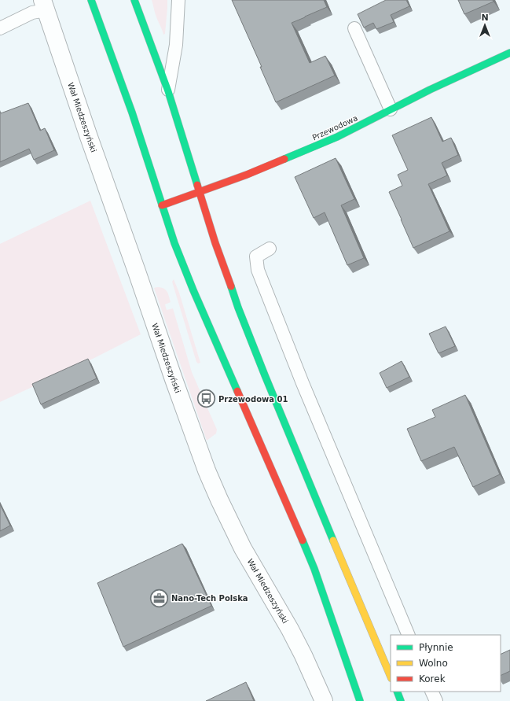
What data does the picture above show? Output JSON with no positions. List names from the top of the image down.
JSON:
{
  "streets": {
    "main road": ["Przewodowa"],
    "street": ["Wał Miedzeszyński"]
  },
  "places": {
    "bus stop": ["Przewodowa 01"],
    "office": ["Nano-Tech Polska"]
  },
  "legend": ["Płynnie", "Wolno", "Korek"],
  "north": "top"
}
